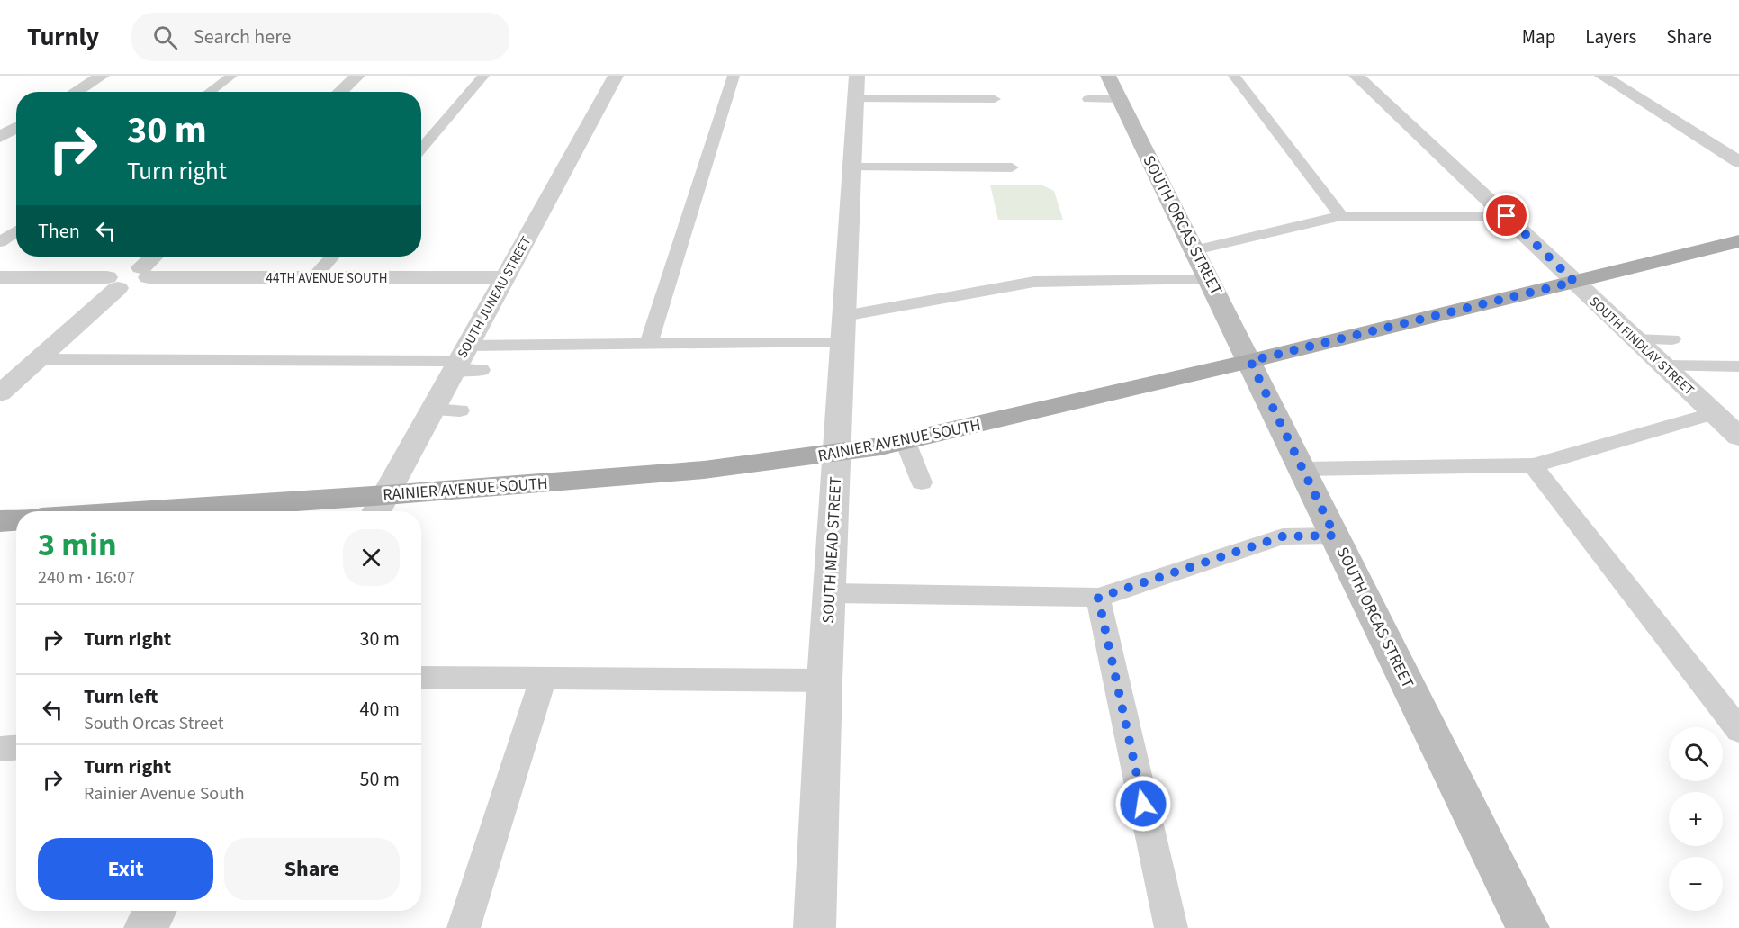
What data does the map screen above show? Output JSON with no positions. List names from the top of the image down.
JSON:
{
  "streets": {
    "main road": ["RAINIER AVENUE SOUTH"],
    "street": [
      "SOUTH ORCAS STREET",
      "44TH AVENUE SOUTH",
      "SOUTH JUNEAU STREET",
      "SOUTH FINDLAY STREET",
      "SOUTH MEAD STREET"
    ]
  },
  "crossings": [
    ["SOUTH ORCAS STREET", "RAINIER AVENUE SOUTH"],
    ["44TH AVENUE SOUTH", "SOUTH JUNEAU STREET"],
    ["SOUTH JUNEAU STREET", "RAINIER AVENUE SOUTH"],
    ["SOUTH FINDLAY STREET", "RAINIER AVENUE SOUTH"],
    ["RAINIER AVENUE SOUTH", "SOUTH MEAD STREET"]
  ],
  "page": {
    "header": "Turnly",
    "search": "Search here",
    "nav": ["Map", "Layers", "Share"],
    "turn": ["30 m", "Turn right"],
    "then": "Then",
    "heading": ["3 min", "240 m · 16:07"],
    "list": [
      {
        "name": "Turn right",
        "value": "30 m"
      },
      {
        "name": "Turn left",
        "note": "South Orcas Street",
        "value": "40 m"
      },
      {
        "name": "Turn right",
        "note": "Rainier Avenue South",
        "value": "50 m"
      }
    ],
    "map_buttons": ["+", "−"],
    "buttons": ["Exit", "Share"]
  }
}
